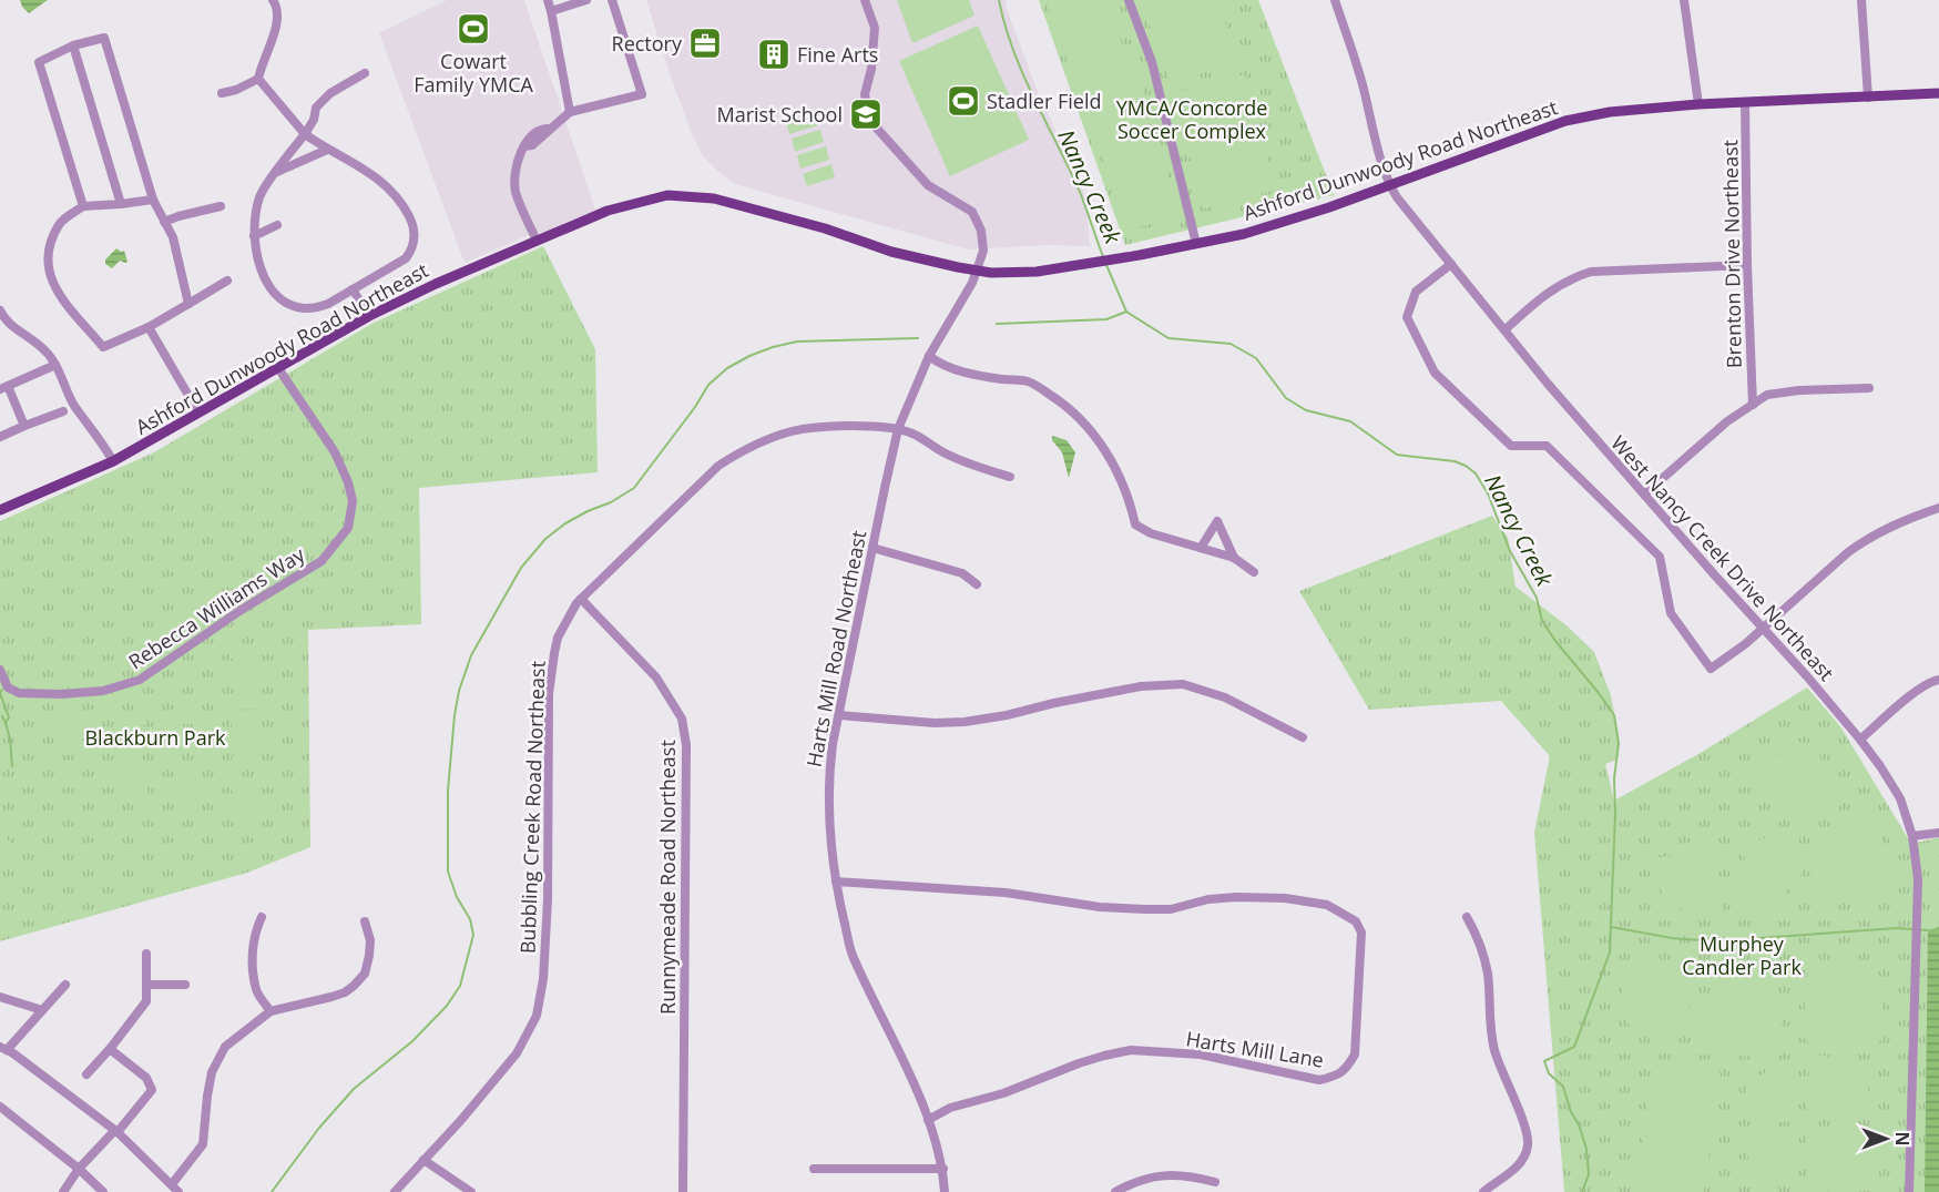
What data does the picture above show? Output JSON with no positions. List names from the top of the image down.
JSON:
{
  "streets": {
    "main road": ["Ashford Dunwoody Road Northeast"],
    "street": [
      "Brenton Drive Northeast",
      "West Nancy Creek Drive Northeast",
      "Rebecca Williams Way",
      "Harts Mill Road Northeast",
      "Bubbling Creek Road Northeast",
      "Runnymeade Road Northeast",
      "Harts Mill Lane"
    ]
  },
  "crossings": [
    ["Ashford Dunwoody Road Northeast", "Brenton Drive Northeast"],
    ["Ashford Dunwoody Road Northeast", "West Nancy Creek Drive Northeast"],
    ["Ashford Dunwoody Road Northeast", "Rebecca Williams Way"],
    ["Ashford Dunwoody Road Northeast", "Harts Mill Road Northeast"],
    ["Harts Mill Road Northeast", "Bubbling Creek Road Northeast"],
    ["Harts Mill Road Northeast", "Harts Mill Lane"],
    ["Bubbling Creek Road Northeast", "Runnymeade Road Northeast"]
  ],
  "water": ["Nancy Creek"],
  "parks": ["YMCA/Concorde Soccer Complex", "Blackburn Park", "Murphey Candler Park"],
  "places": {
    "sports": ["Cowart Family YMCA", "Stadler Field"],
    "office": ["Rectory"],
    "building": ["Fine Arts"],
    "school or university": ["Marist School"]
  },
  "north": "right"
}
